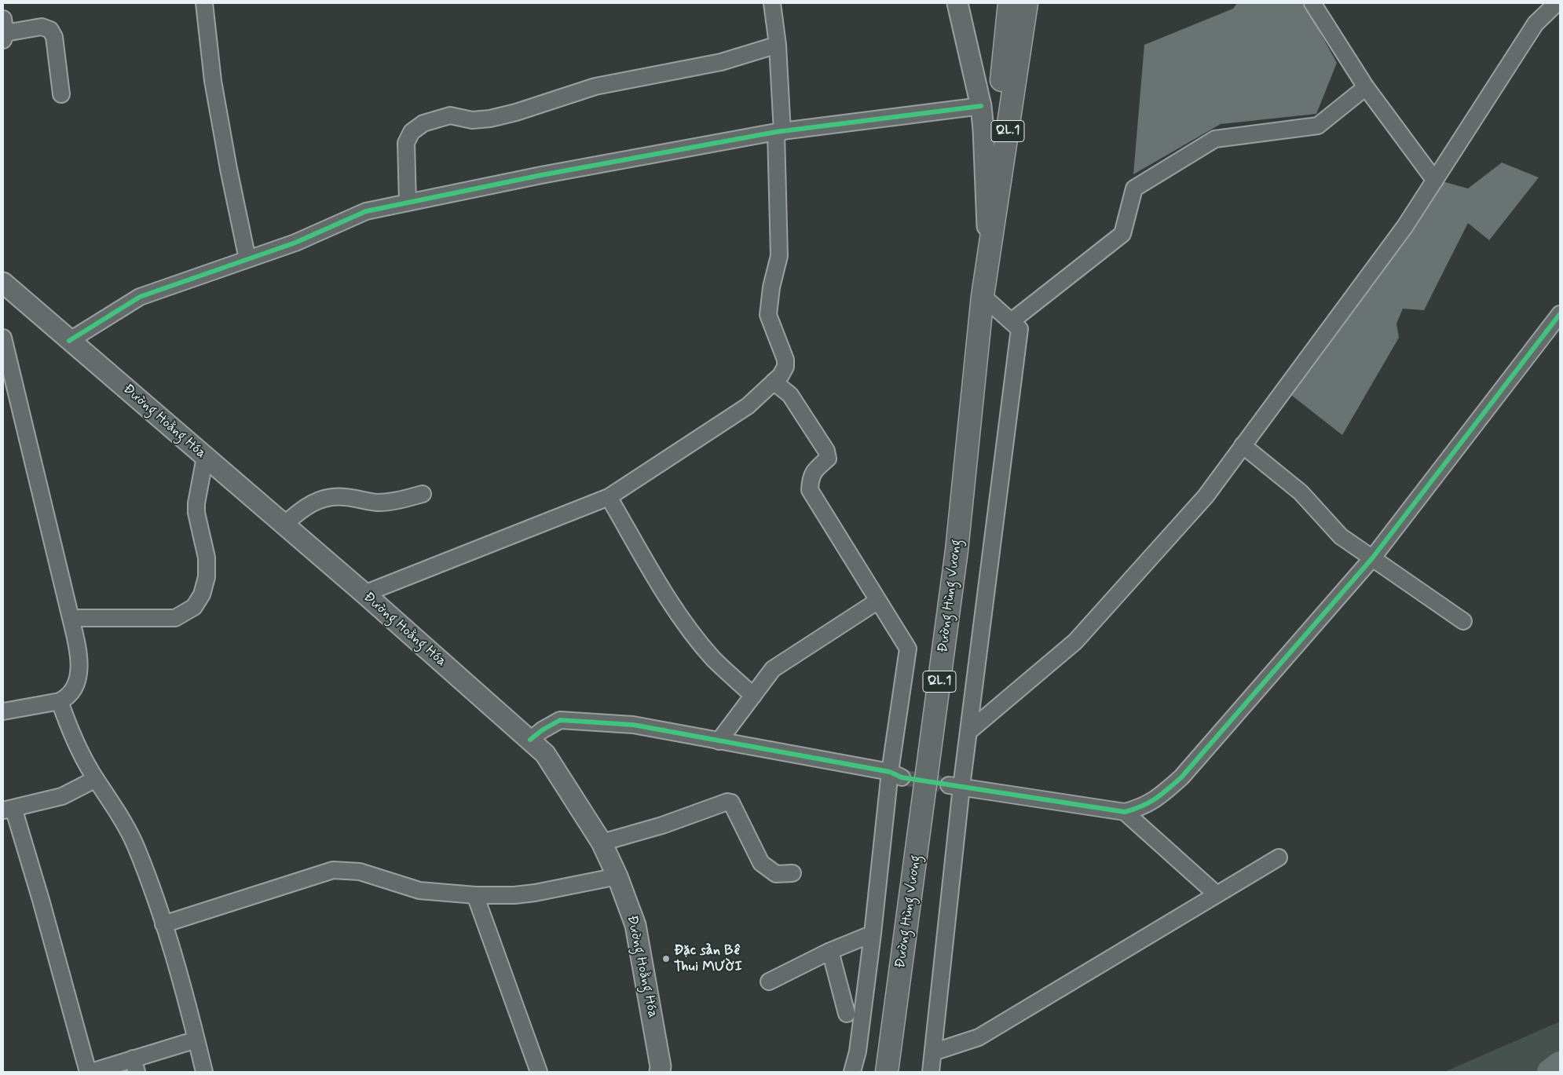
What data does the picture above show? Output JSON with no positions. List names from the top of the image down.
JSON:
{
  "streets": {
    "highway": ["QL.1", "Đường Hùng Vương"],
    "main road": ["Đường Hoằng Hóa"]
  },
  "places": ["Đặc sản Bê Thui MƯỜI"]
}
